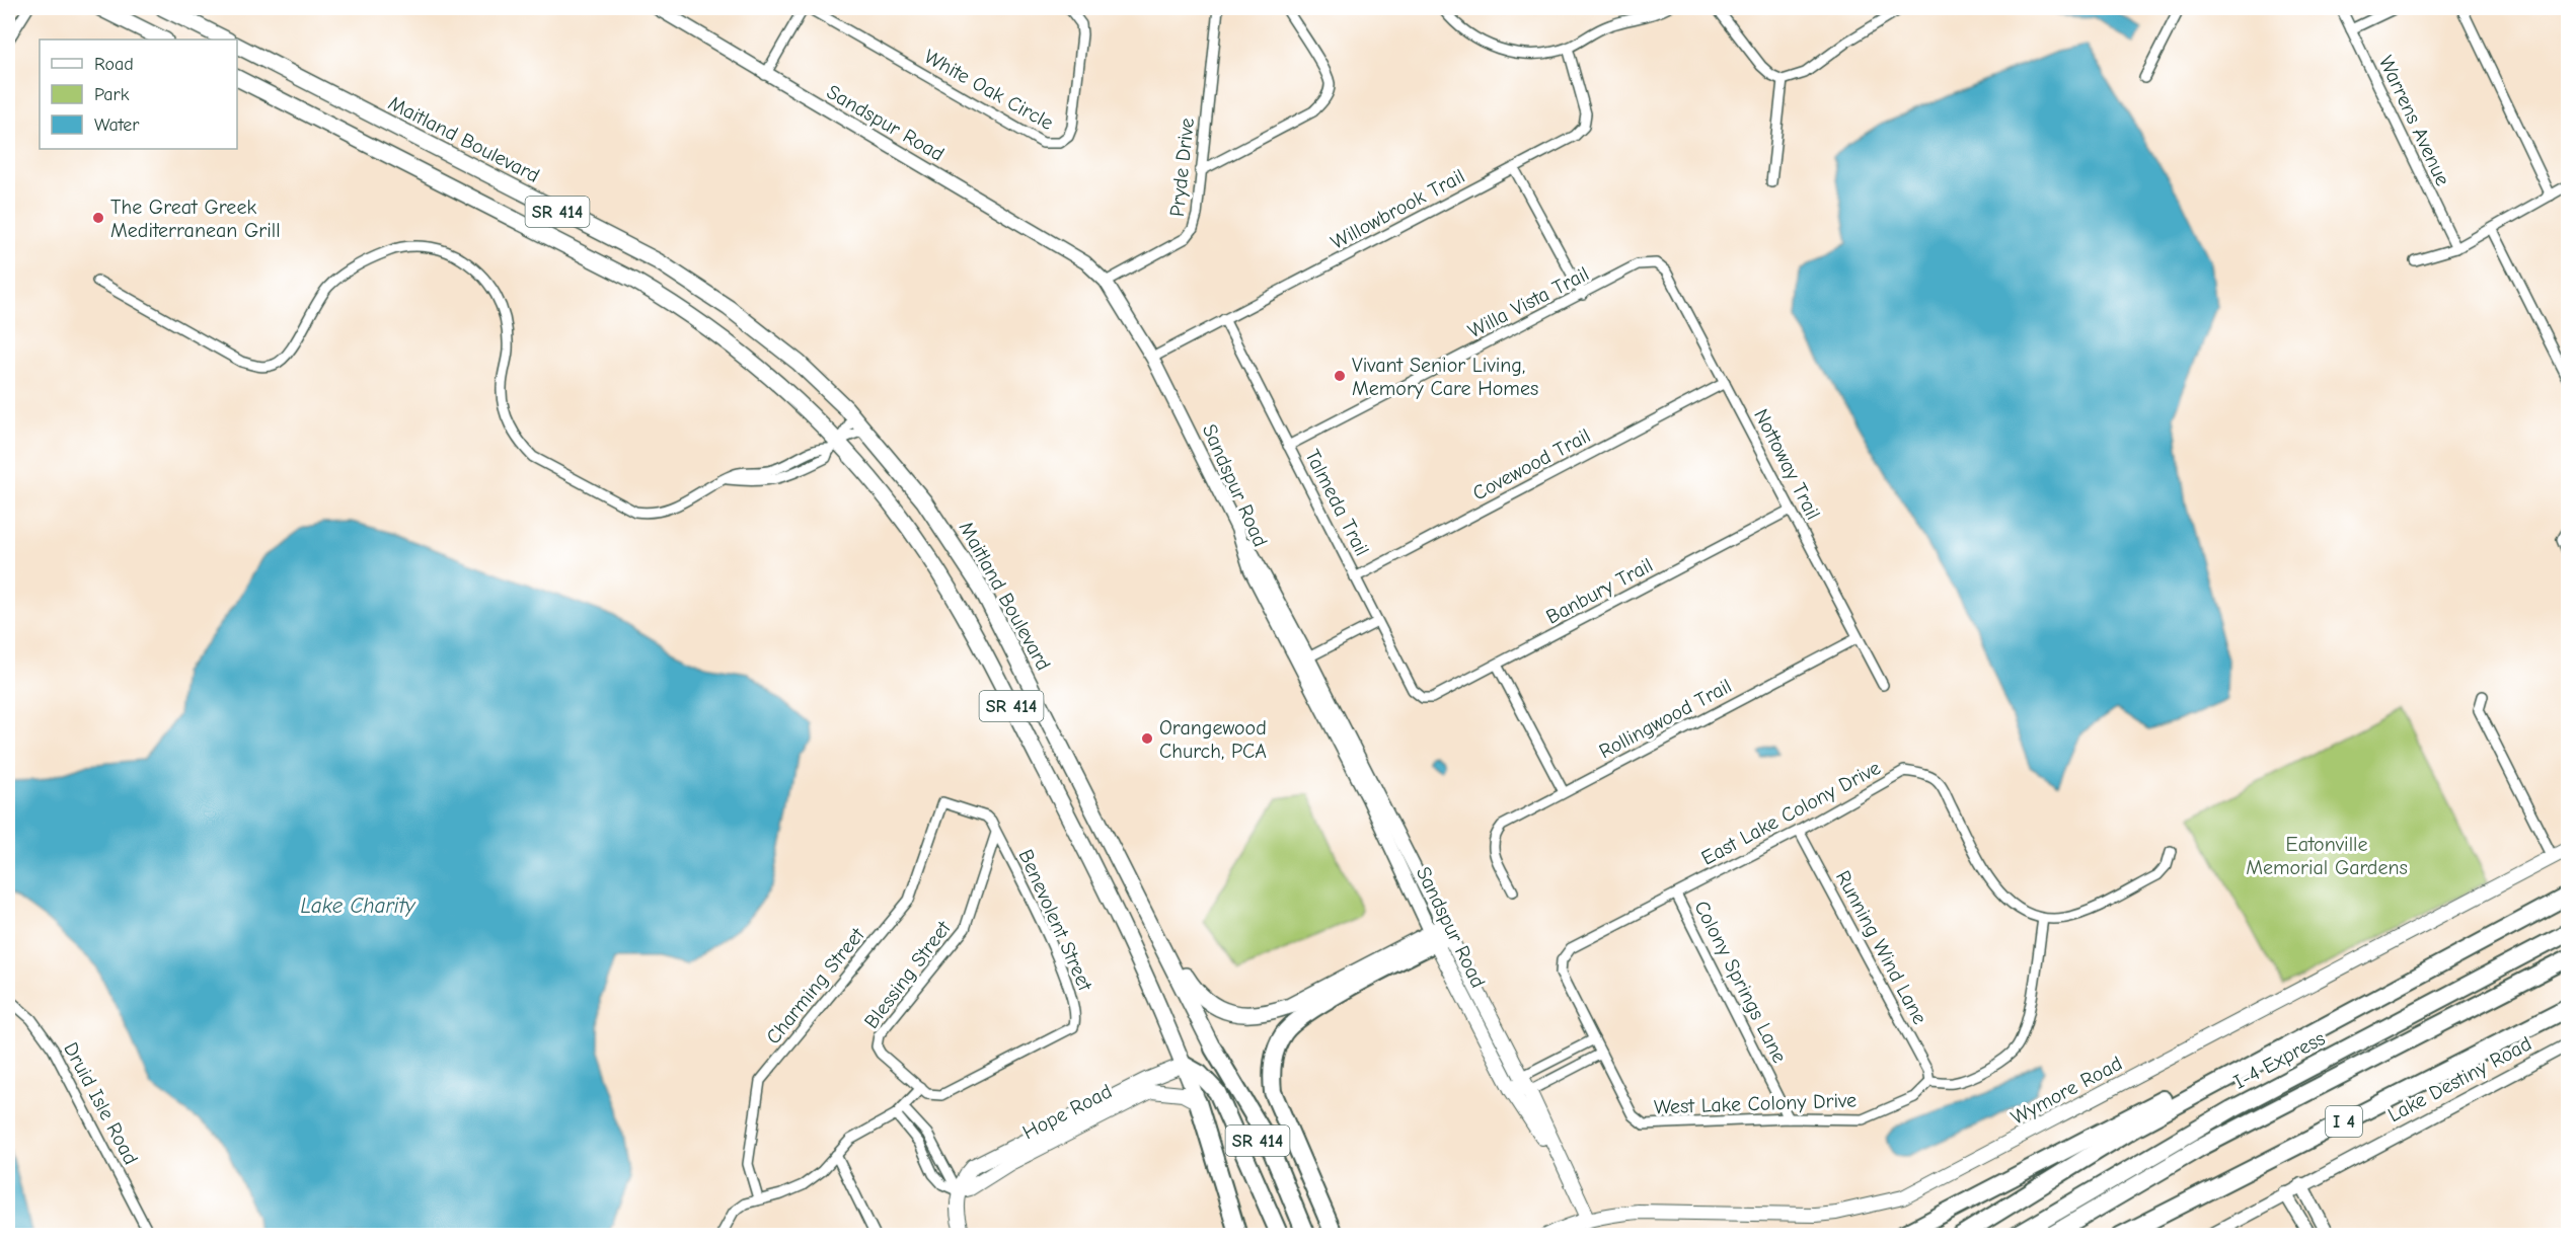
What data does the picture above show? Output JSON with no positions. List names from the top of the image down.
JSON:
{
  "streets": {
    "highway": [
      "Maitland Boulevard",
      "SR 414",
      "I-4 Express",
      "I 4"
    ],
    "main road": ["Sandspur Road", "Wymore Road", "Hope Road"],
    "street": [
      "White Oak Circle",
      "Warrens Avenue",
      "Pryde Drive",
      "Willowbrook Trail",
      "Willa Vista Trail",
      "Covewood Trail",
      "Nottoway Trail",
      "Talmeda Trail",
      "Banbury Trail",
      "Rollingwood Trail",
      "East Lake Colony Drive",
      "Benevolent Street",
      "Running Wind Lane",
      "Blessing Street",
      "Colony Springs Lane",
      "Charming Street",
      "Lake Destiny Road",
      "Druid Isle Road",
      "West Lake Colony Drive"
    ]
  },
  "crossings": [
    ["Sandspur Road", "Pryde Drive"],
    ["Sandspur Road", "Willowbrook Trail"],
    ["Sandspur Road", "Wymore Road"],
    ["Willowbrook Trail", "Talmeda Trail"],
    ["SR 414", "Hope Road"],
    ["Willa Vista Trail", "Nottoway Trail"],
    ["Willa Vista Trail", "Talmeda Trail"],
    ["Covewood Trail", "Nottoway Trail"],
    ["Covewood Trail", "Talmeda Trail"],
    ["Nottoway Trail", "Banbury Trail"],
    ["Nottoway Trail", "Rollingwood Trail"],
    ["Talmeda Trail", "Banbury Trail"],
    ["East Lake Colony Drive", "Running Wind Lane"],
    ["East Lake Colony Drive", "Colony Springs Lane"],
    ["East Lake Colony Drive", "West Lake Colony Drive"],
    ["Benevolent Street", "Blessing Street"],
    ["Benevolent Street", "Charming Street"],
    ["Running Wind Lane", "West Lake Colony Drive"],
    ["Colony Springs Lane", "West Lake Colony Drive"]
  ],
  "water": ["Lake Charity"],
  "parks": ["Eatonville Memorial Gardens"],
  "places": ["The Great Greek Mediterranean Grill", "Vivant Senior Living, Memory Care Homes", "Orangewood Church, PCA"],
  "legend": ["Road", "Park", "Water"]
}
